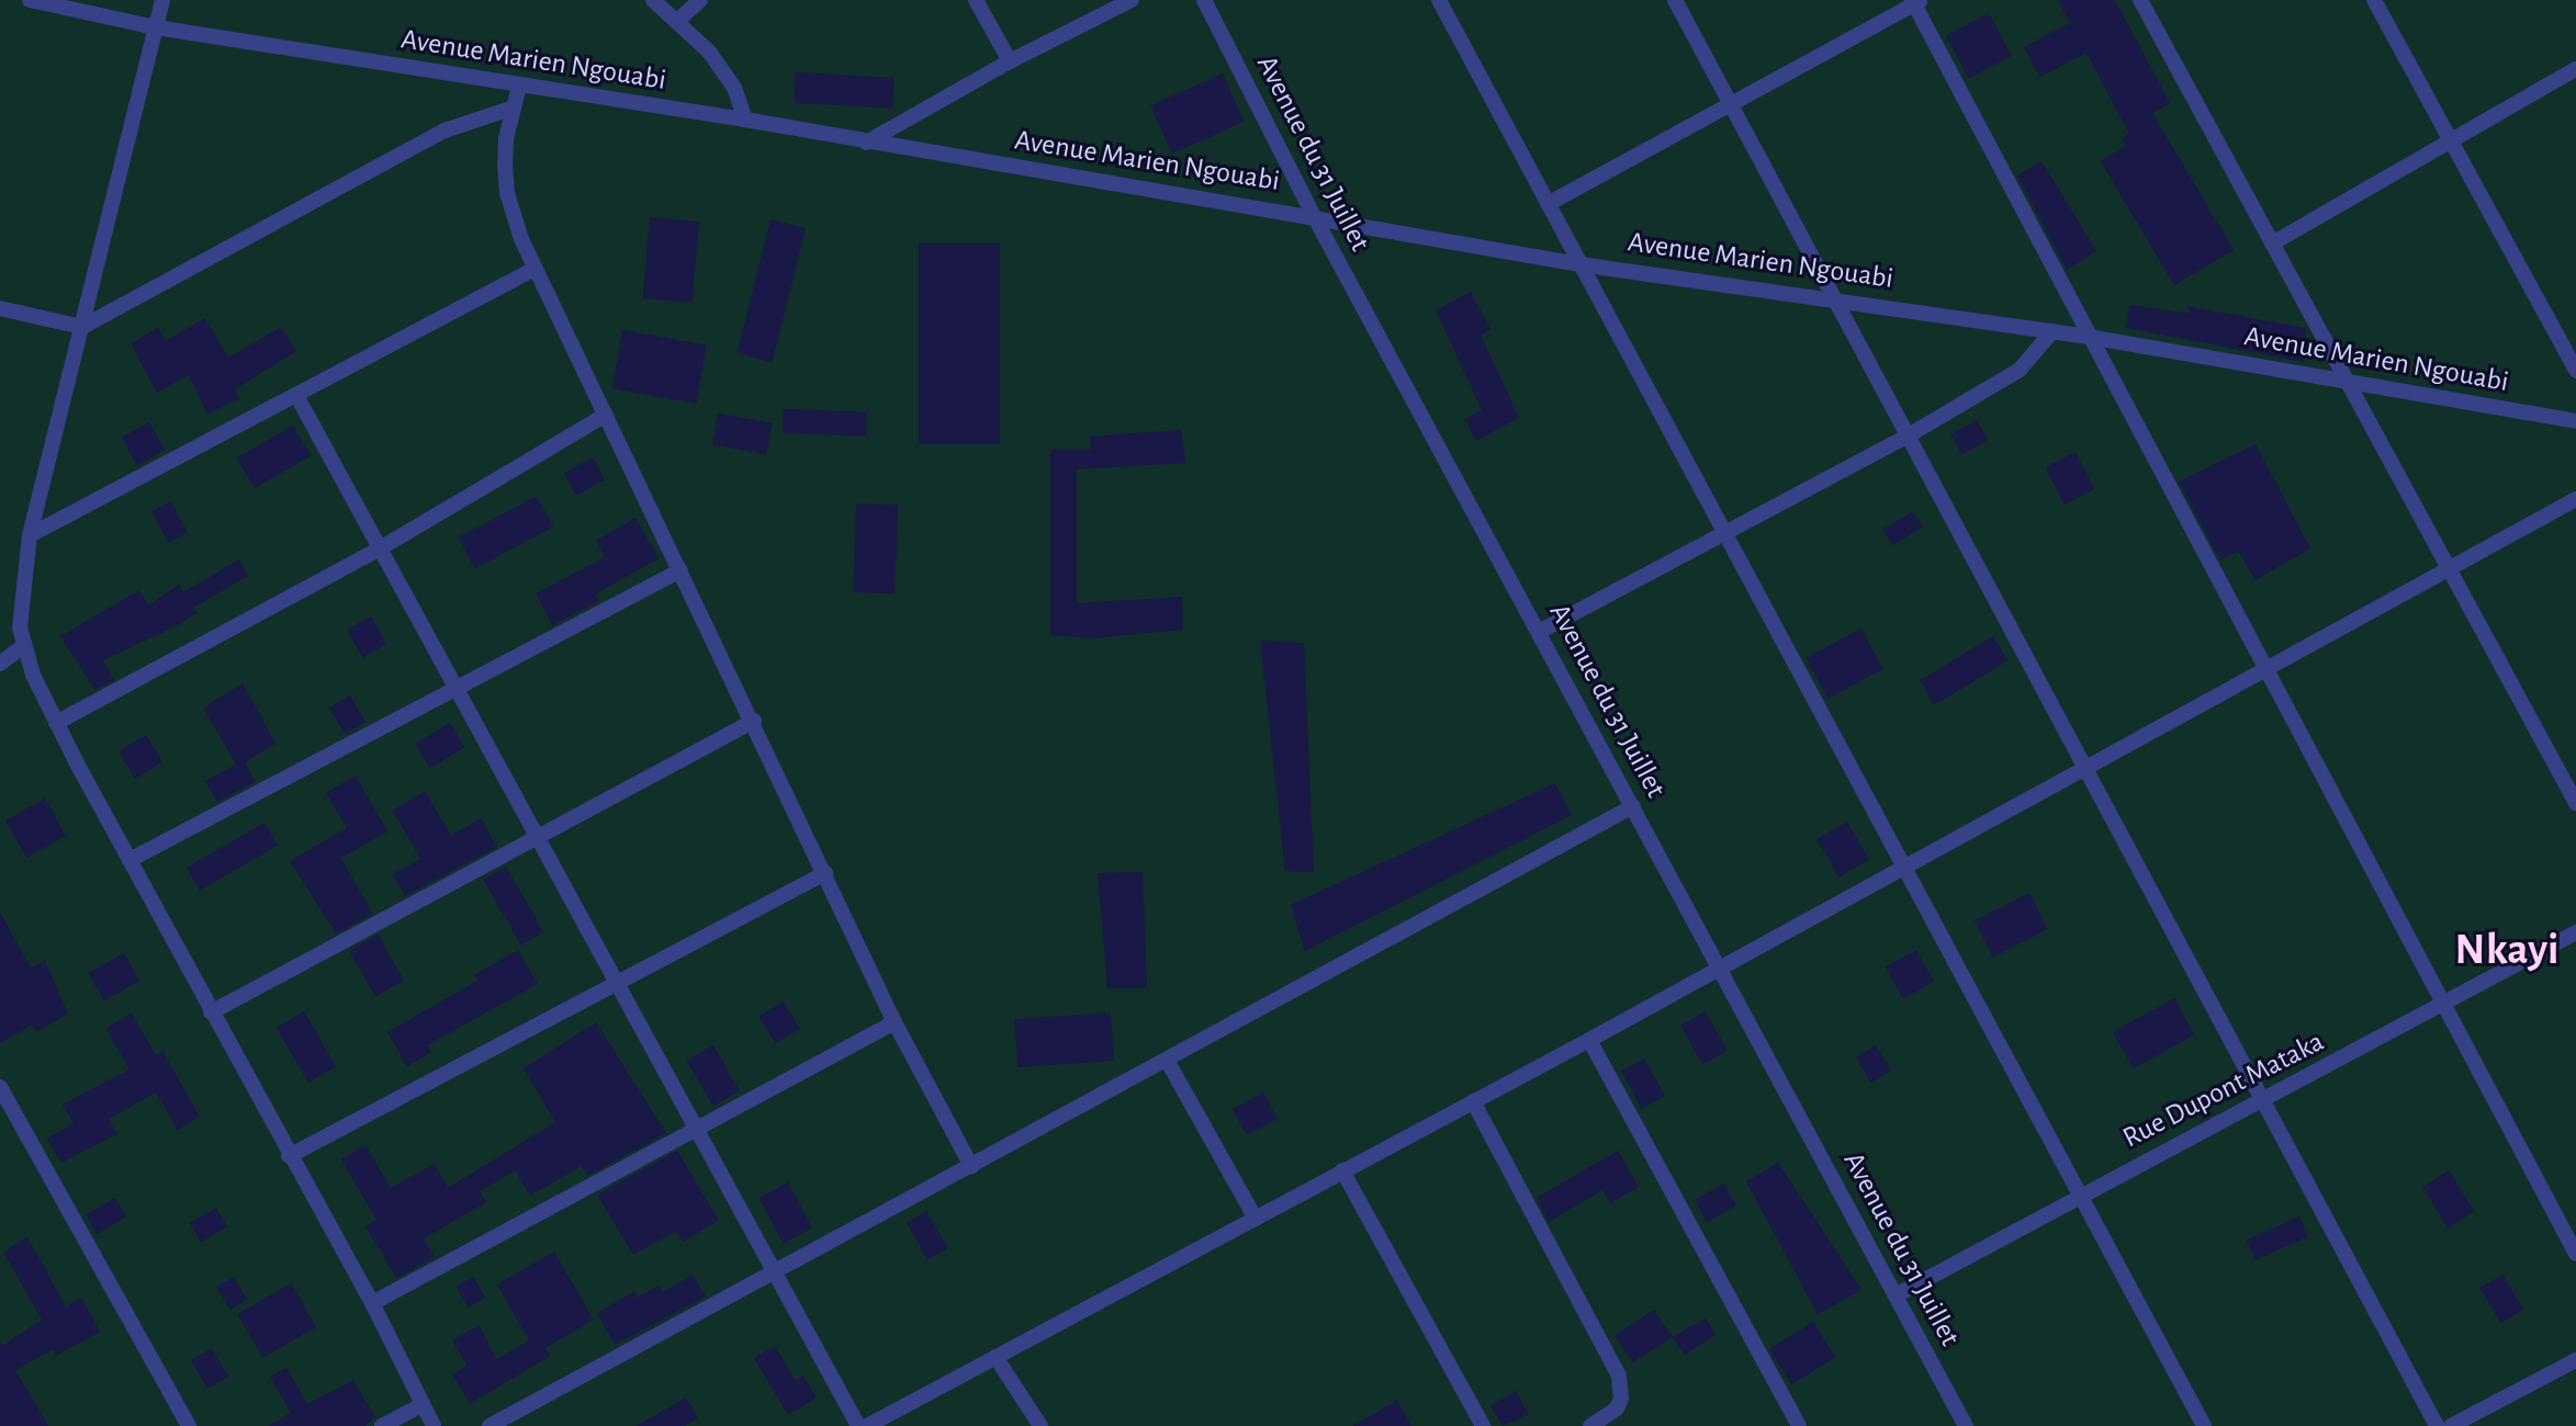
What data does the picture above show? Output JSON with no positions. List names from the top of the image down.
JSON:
{
  "streets": {
    "street": ["Avenue Marien Ngouabi", "Avenue du 31 Juillet", "Rue Dupont Mataka"]
  },
  "crossings": [
    ["Avenue Marien Ngouabi", "Avenue du 31 Juillet"],
    ["Avenue du 31 Juillet", "Rue Dupont Mataka"]
  ],
  "districts": ["Nkayi"]
}
